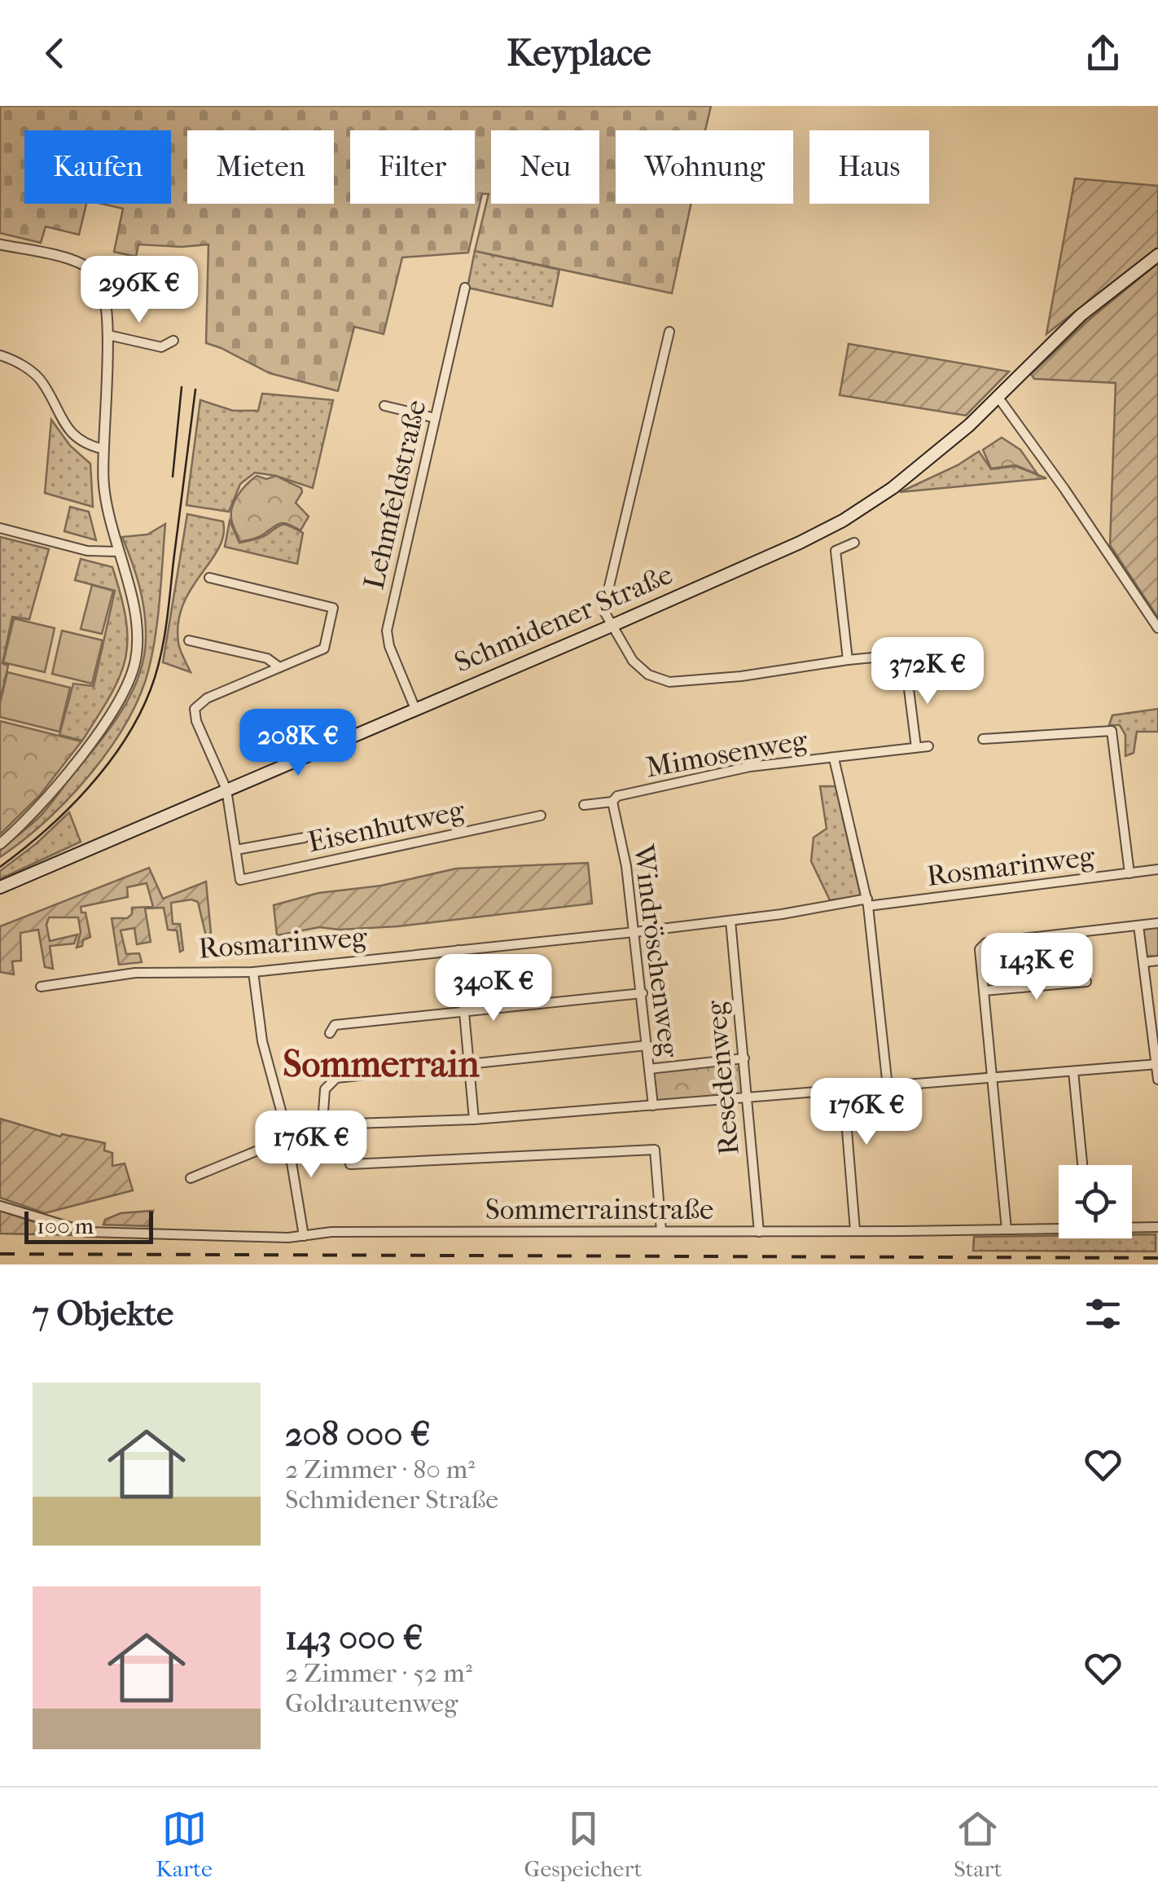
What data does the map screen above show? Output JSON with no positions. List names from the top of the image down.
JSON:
{
  "streets": {
    "main road": ["Schmidener Straße"],
    "street": [
      "Lehmfeldstraße",
      "Mimosenweg",
      "Eisenhutweg",
      "Rosmarinweg",
      "Windröschenweg",
      "Resedenweg",
      "Sommerrainstraße"
    ]
  },
  "crossings": [
    ["Lehmfeldstraße", "Schmidener Straße"],
    ["Mimosenweg", "Windröschenweg"],
    ["Rosmarinweg", "Windröschenweg"],
    ["Rosmarinweg", "Resedenweg"],
    ["Resedenweg", "Sommerrainstraße"]
  ],
  "districts": ["Sommerrain"],
  "scale_bar": "100 m",
  "page": {
    "header": "Keyplace",
    "chip": [
      "Kaufen",
      "Mieten",
      "Filter",
      "Neu",
      "Wohnung",
      "Haus"
    ],
    "price": [
      "296K €",
      "372K €",
      "208K €",
      "143K €",
      "340K €",
      "176K €",
      "176K €"
    ],
    "scale": "100 m",
    "heading": "7 Objekte",
    "list": [
      {
        "name": "208 000 €",
        "note": "2 Zimmer · 80 m² · Schmidener Straße"
      },
      {
        "name": "143 000 €",
        "note": "2 Zimmer · 52 m² · Goldrautenweg"
      }
    ],
    "tabs": ["Karte", "Gespeichert", "Start"]
  }
}
